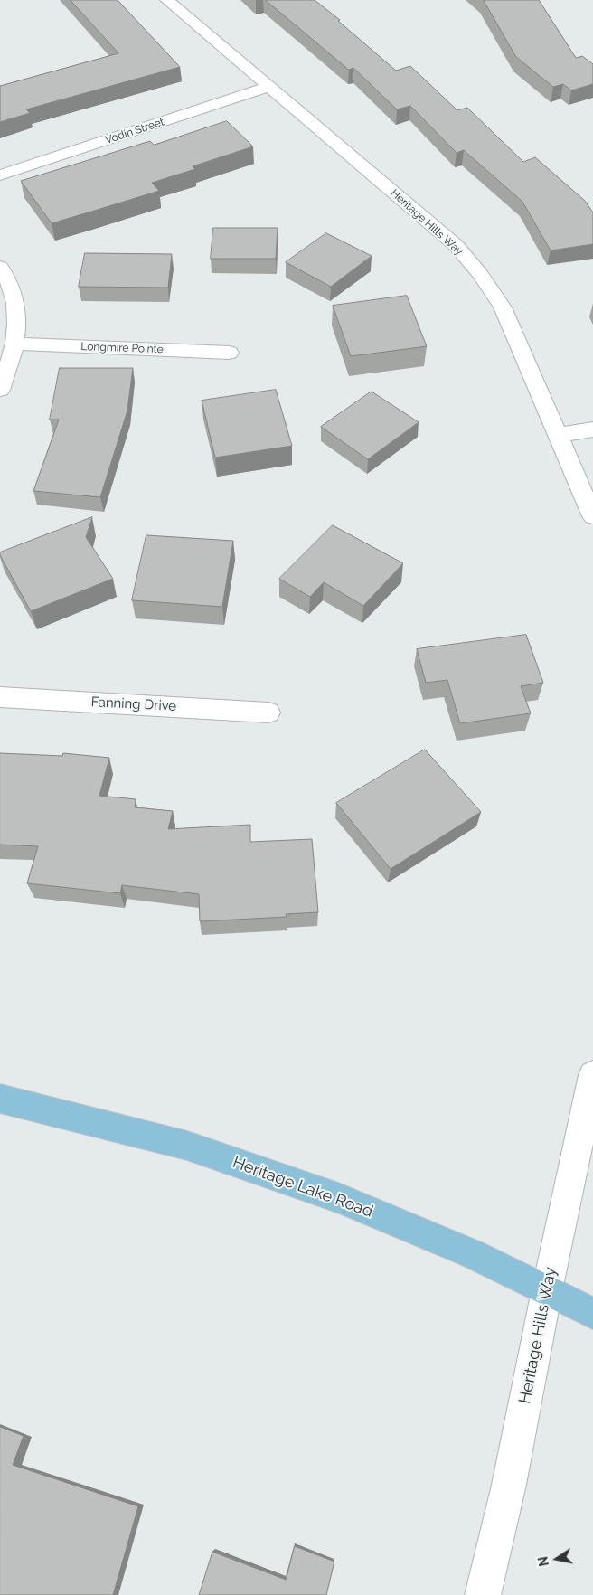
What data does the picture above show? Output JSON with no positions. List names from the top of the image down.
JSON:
{
  "streets": {
    "main road": ["Heritage Lake Road"],
    "street": [
      "Vodin Street",
      "Heritage Hills Way",
      "Longmire Pointe",
      "Fanning Drive"
    ]
  },
  "crossings": [
    ["Vodin Street", "Heritage Hills Way"],
    ["Heritage Hills Way", "Heritage Lake Road"]
  ],
  "north": "left"
}
